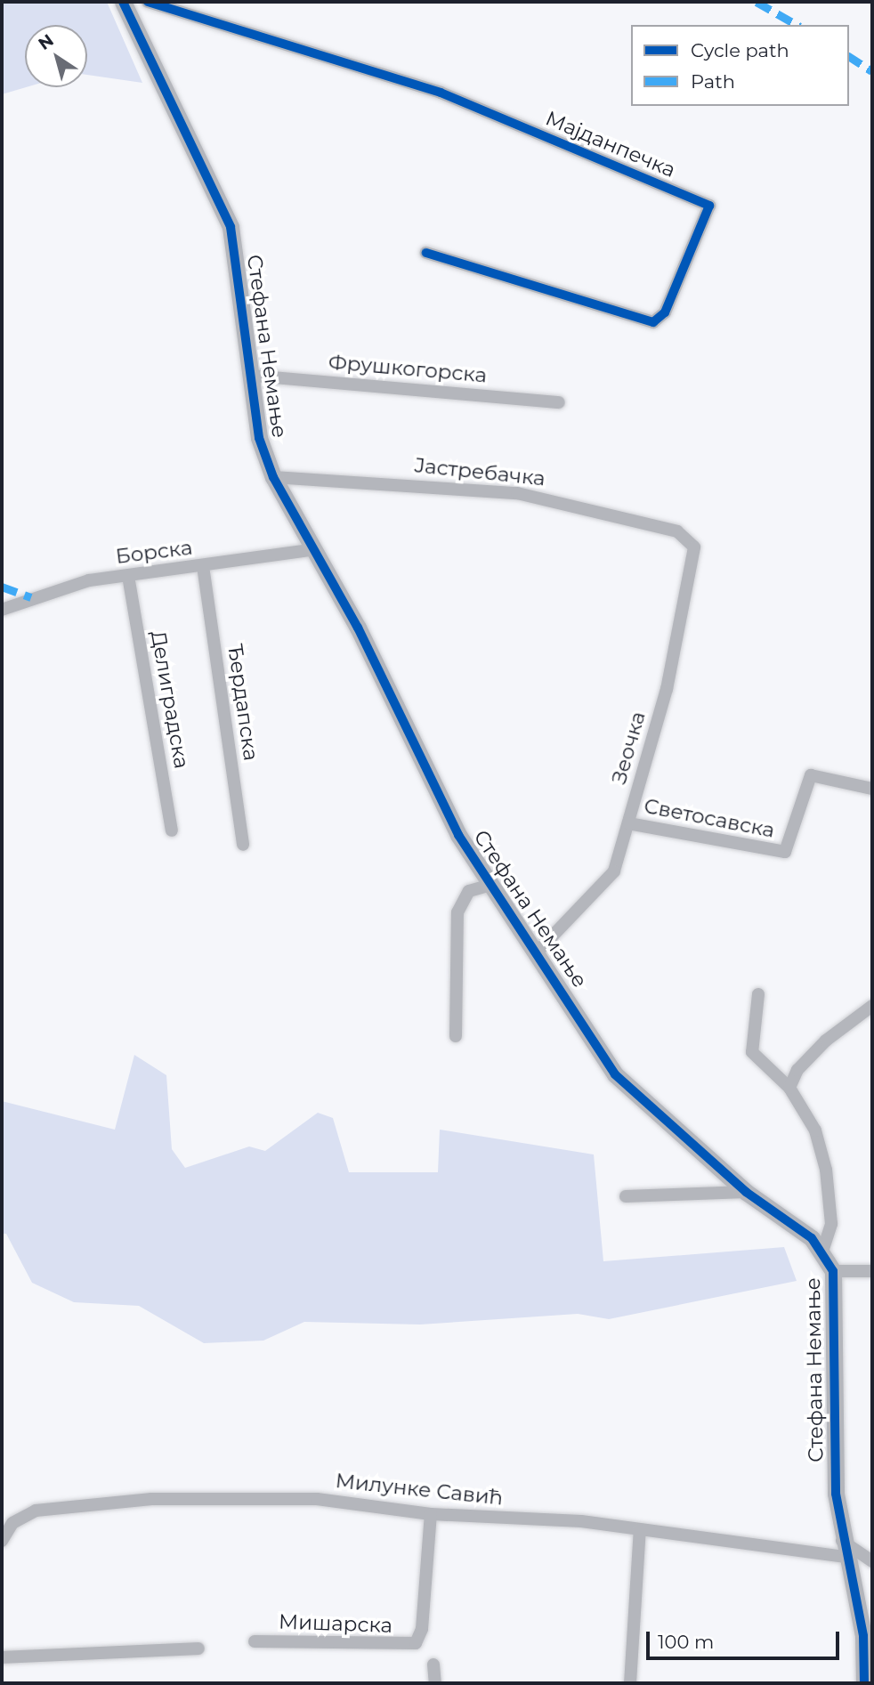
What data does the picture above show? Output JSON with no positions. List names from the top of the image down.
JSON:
{
  "streets": {
    "street": [
      "Мајданпечка",
      "Стефана Немање",
      "Фрушкогорска",
      "Јастребачка",
      "Борска",
      "Делиградска",
      "Ђердапска",
      "Зеочка",
      "Светосавска",
      "Милунке Савић",
      "Мишарска"
    ]
  },
  "crossings": [
    ["Стефана Немање", "Фрушкогорска"],
    ["Стефана Немање", "Јастребачка"],
    ["Стефана Немање", "Борска"],
    ["Стефана Немање", "Зеочка"],
    ["Стефана Немање", "Милунке Савић"],
    ["Јастребачка", "Зеочка"],
    ["Борска", "Делиградска"],
    ["Борска", "Ђердапска"],
    ["Зеочка", "Светосавска"],
    ["Милунке Савић", "Мишарска"]
  ],
  "legend": ["Cycle path", "Path"],
  "scale_bar": "100 m",
  "north": "top left"
}
